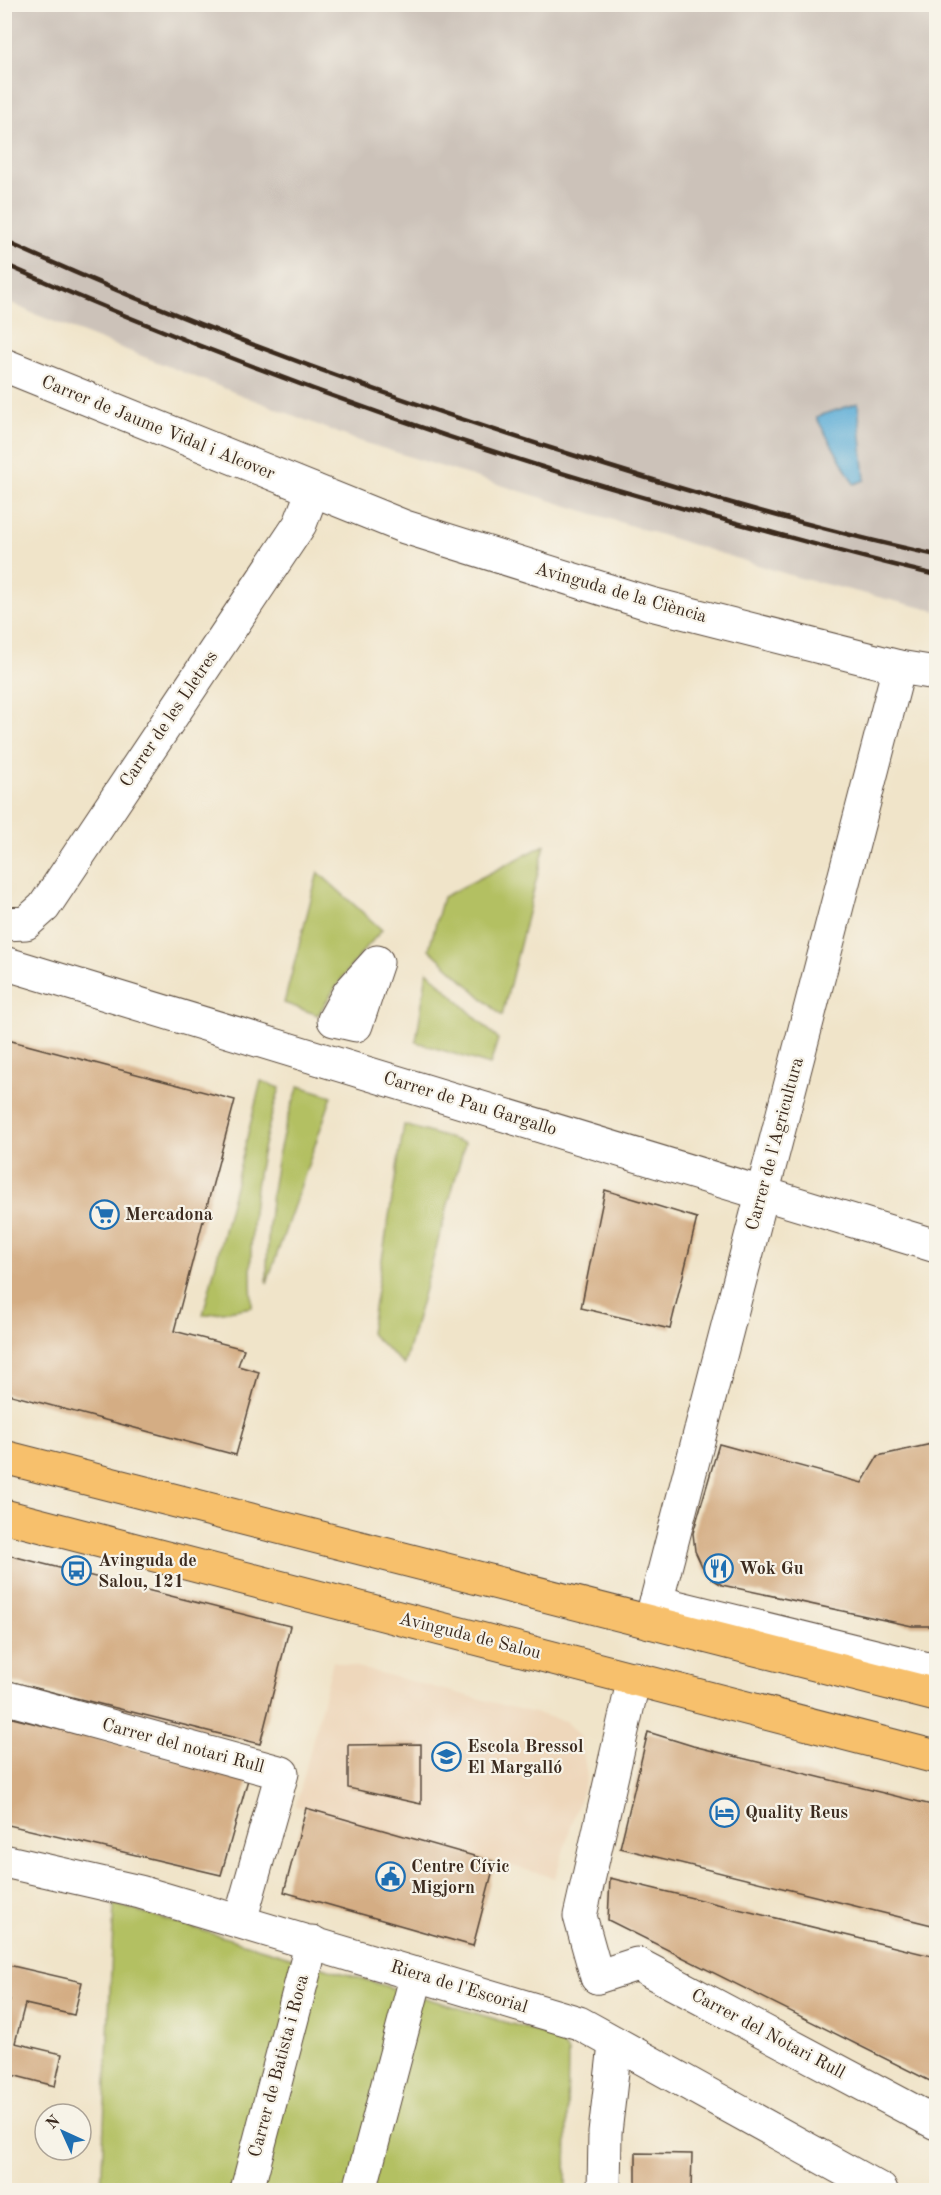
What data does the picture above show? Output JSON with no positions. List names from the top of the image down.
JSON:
{
  "streets": {
    "main road": ["Avinguda de Salou"],
    "street": [
      "Carrer de Jaume Vidal i Alcover",
      "Avinguda de la Ciència",
      "Carrer de les Lletres",
      "Carrer de Pau Gargallo",
      "Carrer de l'Agricultura",
      "Carrer del notari Rull",
      "Riera de l'Escorial",
      "Carrer del Notari Rull",
      "Carrer de Batista i Roca"
    ]
  },
  "crossings": [
    ["Carrer de Jaume Vidal i Alcover", "Avinguda de la Ciència"],
    ["Carrer de Jaume Vidal i Alcover", "Carrer de les Lletres"],
    ["Avinguda de la Ciència", "Carrer de les Lletres"],
    ["Avinguda de la Ciència", "Carrer de l'Agricultura"],
    ["Carrer de Pau Gargallo", "Carrer de l'Agricultura"],
    ["Carrer del notari Rull", "Riera de l'Escorial"],
    ["Riera de l'Escorial", "Carrer de Batista i Roca"]
  ],
  "places": {
    "supermarket": ["Mercadona"],
    "restaurant": ["Wok Gu"],
    "bus stop": ["Avinguda de Salou, 121"],
    "school or university": ["Escola Bressol El Margalló"],
    "hotel": ["Quality Reus"],
    "public building": ["Centre Cívic Migjorn"]
  },
  "north": "top left"
}
